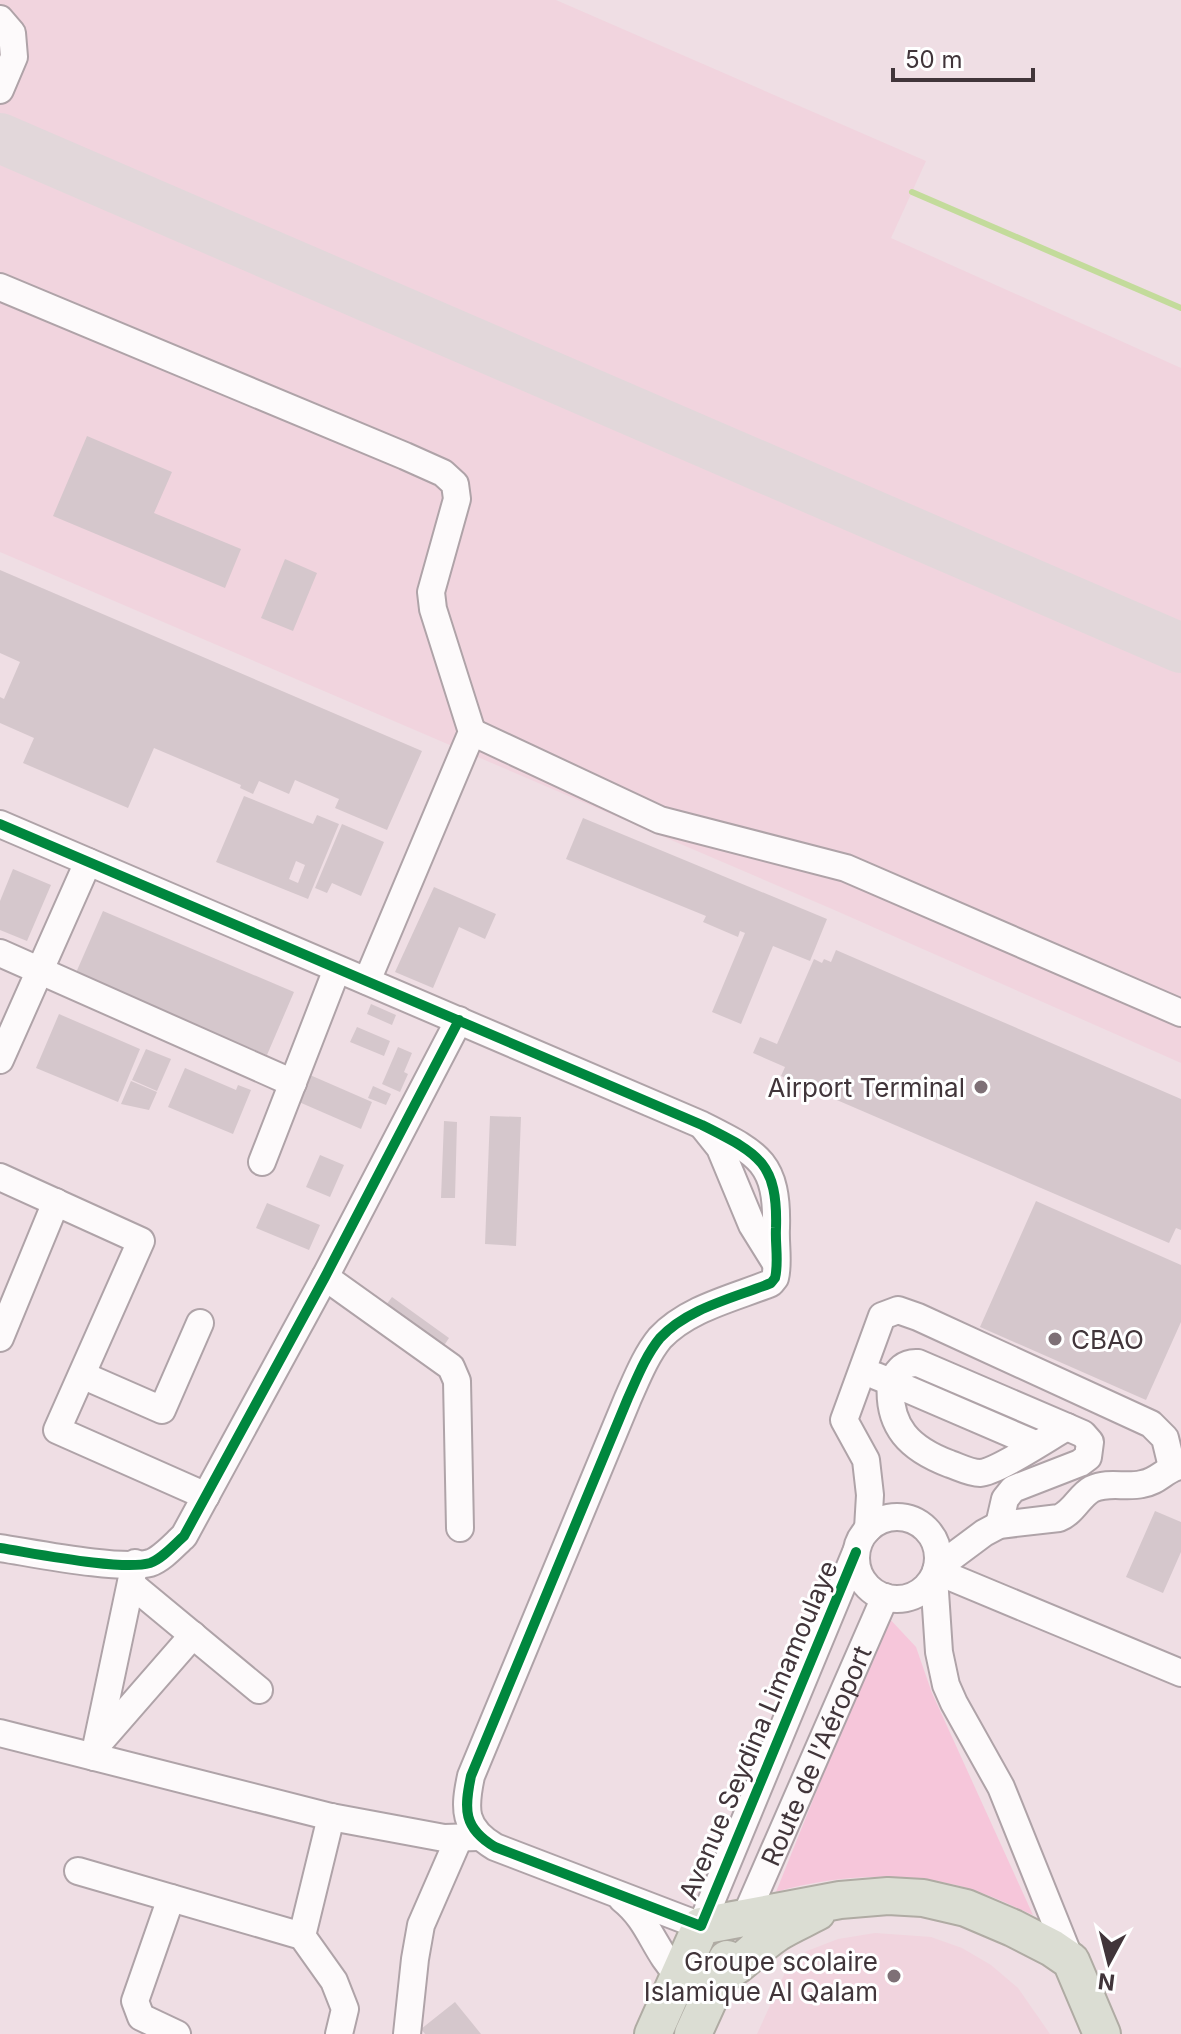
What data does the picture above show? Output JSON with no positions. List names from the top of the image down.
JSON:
{
  "streets": {
    "highway": ["Avenue Seydina Limamoulaye"],
    "street": ["Route de l'Aéroport"]
  },
  "crossings": [
    ["Avenue Seydina Limamoulaye", "Route de l'Aéroport"]
  ],
  "places": ["Airport Terminal", "CBAO", "Groupe scolaire Islamique Al Qalam"],
  "scale_bar": "50 m",
  "north": "bottom"
}
